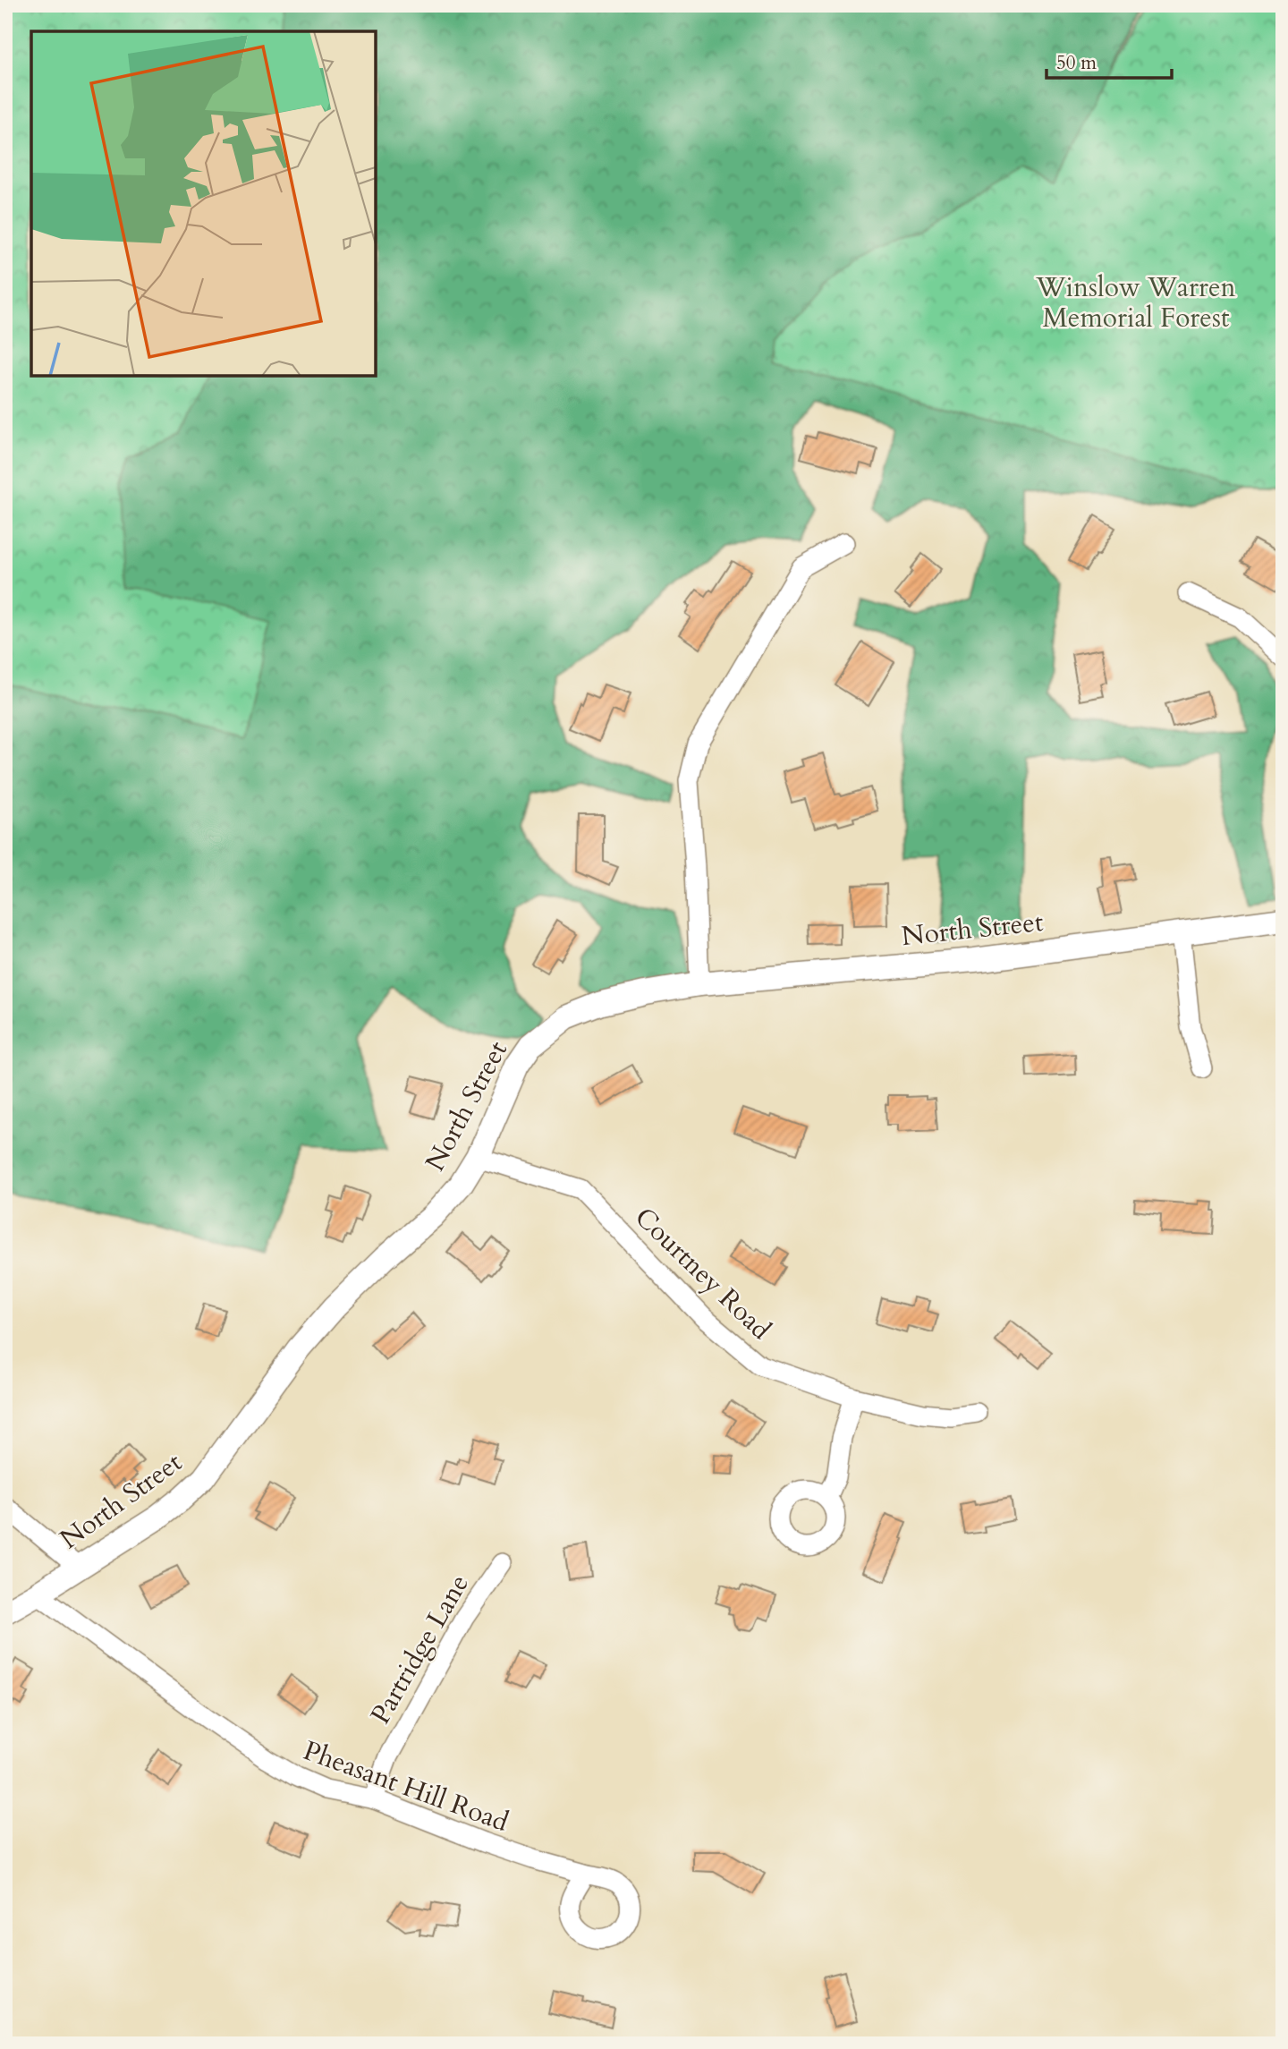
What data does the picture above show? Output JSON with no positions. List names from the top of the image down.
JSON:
{
  "streets": {
    "street": [
      "North Street",
      "Courtney Road",
      "Partridge Lane",
      "Pheasant Hill Road"
    ]
  },
  "crossings": [
    ["North Street", "Courtney Road"],
    ["North Street", "Pheasant Hill Road"],
    ["Partridge Lane", "Pheasant Hill Road"]
  ],
  "parks": ["Winslow Warren Memorial Forest"],
  "scale_bar": "50 m"
}
